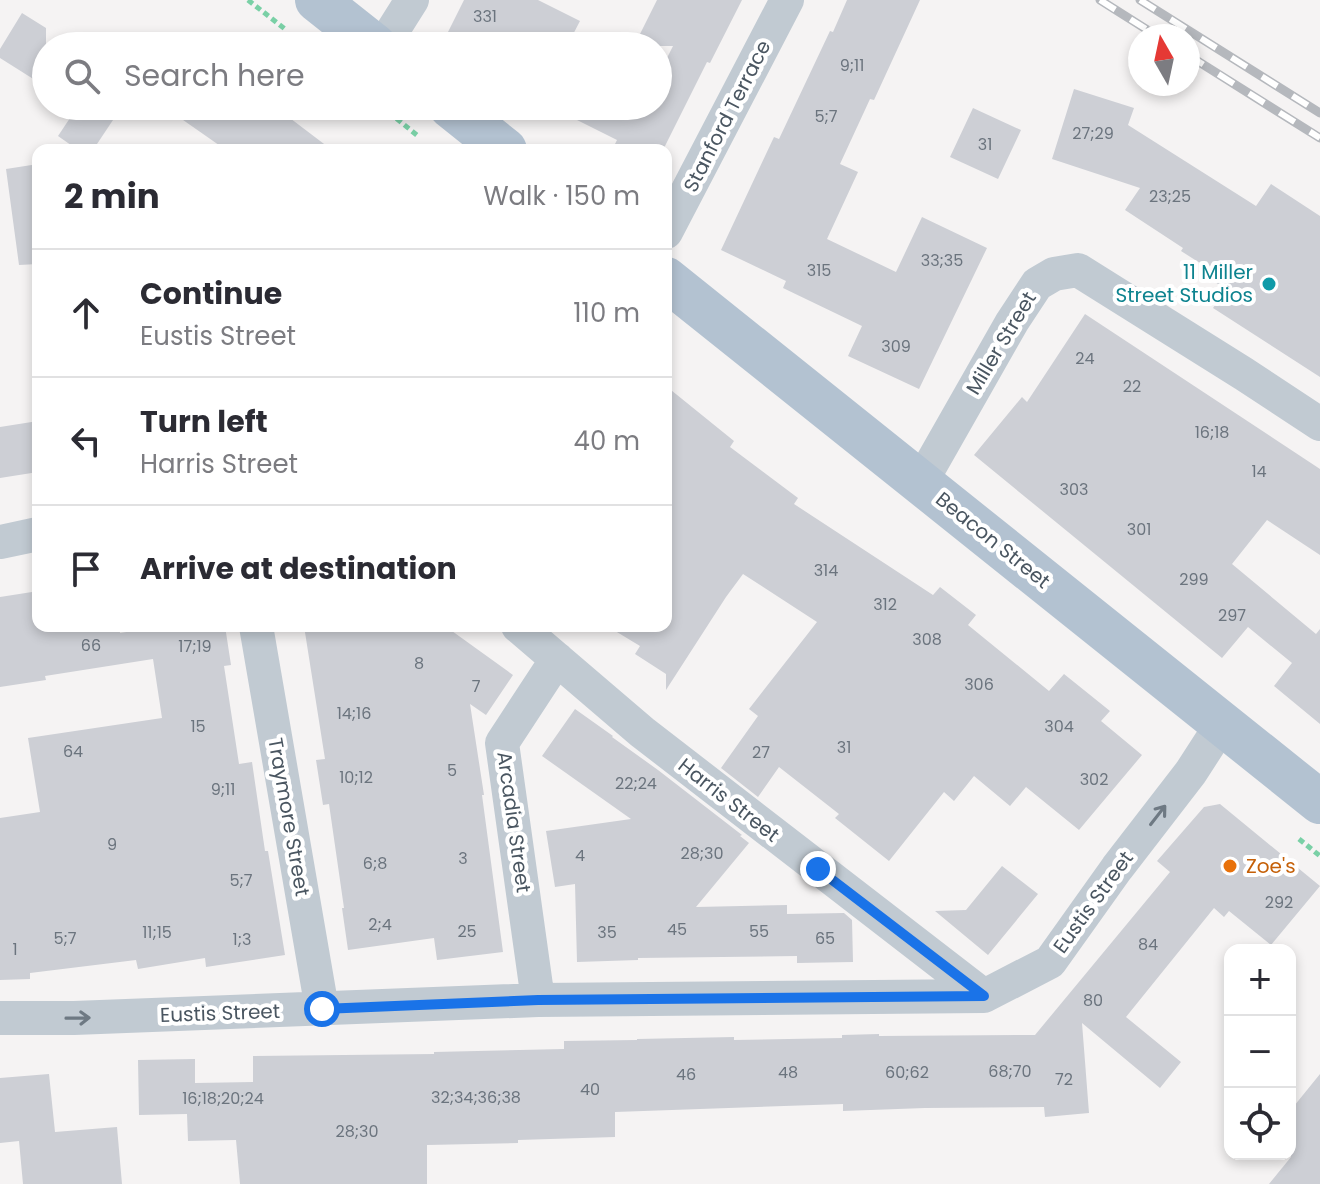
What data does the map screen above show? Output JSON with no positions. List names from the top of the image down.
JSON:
{
  "streets": {
    "main road": ["Beacon Street"],
    "street": [
      "Stanford Terrace",
      "Miller Street",
      "Harris Street",
      "Traymore Street",
      "Arcadia Street",
      "Eustis Street"
    ]
  },
  "crossings": [
    ["Miller Street", "Beacon Street"],
    ["Beacon Street", "Eustis Street"],
    ["Harris Street", "Arcadia Street"],
    ["Harris Street", "Eustis Street"],
    ["Traymore Street", "Eustis Street"],
    ["Arcadia Street", "Eustis Street"]
  ],
  "one_way": ["Eustis Street"],
  "places": ["11 Miller Street Studios", "Zoe's"],
  "house_numbers": [
    "331",
    "9;11",
    "5;7",
    "27;29",
    "31",
    "23;25",
    "33;35",
    "315",
    "309",
    "24",
    "22",
    "16;18",
    "14",
    "303",
    "301",
    "314",
    "299",
    "312",
    "297",
    "308",
    "66",
    "17;19",
    "8",
    "306",
    "7",
    "14;16",
    "15",
    "304",
    "31",
    "64",
    "27",
    "5",
    "10;12",
    "302",
    "22;24",
    "9;11",
    "9",
    "28;30",
    "4",
    "3",
    "6;8",
    "5;7",
    "292",
    "2;4",
    "45",
    "25",
    "55",
    "11;15",
    "35",
    "5;7",
    "65",
    "1;3",
    "84",
    "1",
    "80",
    "68;70",
    "48",
    "60;62",
    "46",
    "72",
    "40",
    "32;34;36;38",
    "16;18;20;24",
    "28;30"
  ],
  "north": "top",
  "page": {
    "search": "Search here",
    "heading": ["2 min", "Walk · 150 m"],
    "list": [
      ["Continue", "Eustis Street", "110 m"],
      ["Turn left", "Harris Street", "40 m"],
      "Arrive at destination"
    ],
    "map_buttons": ["+", "−"]
  }
}
